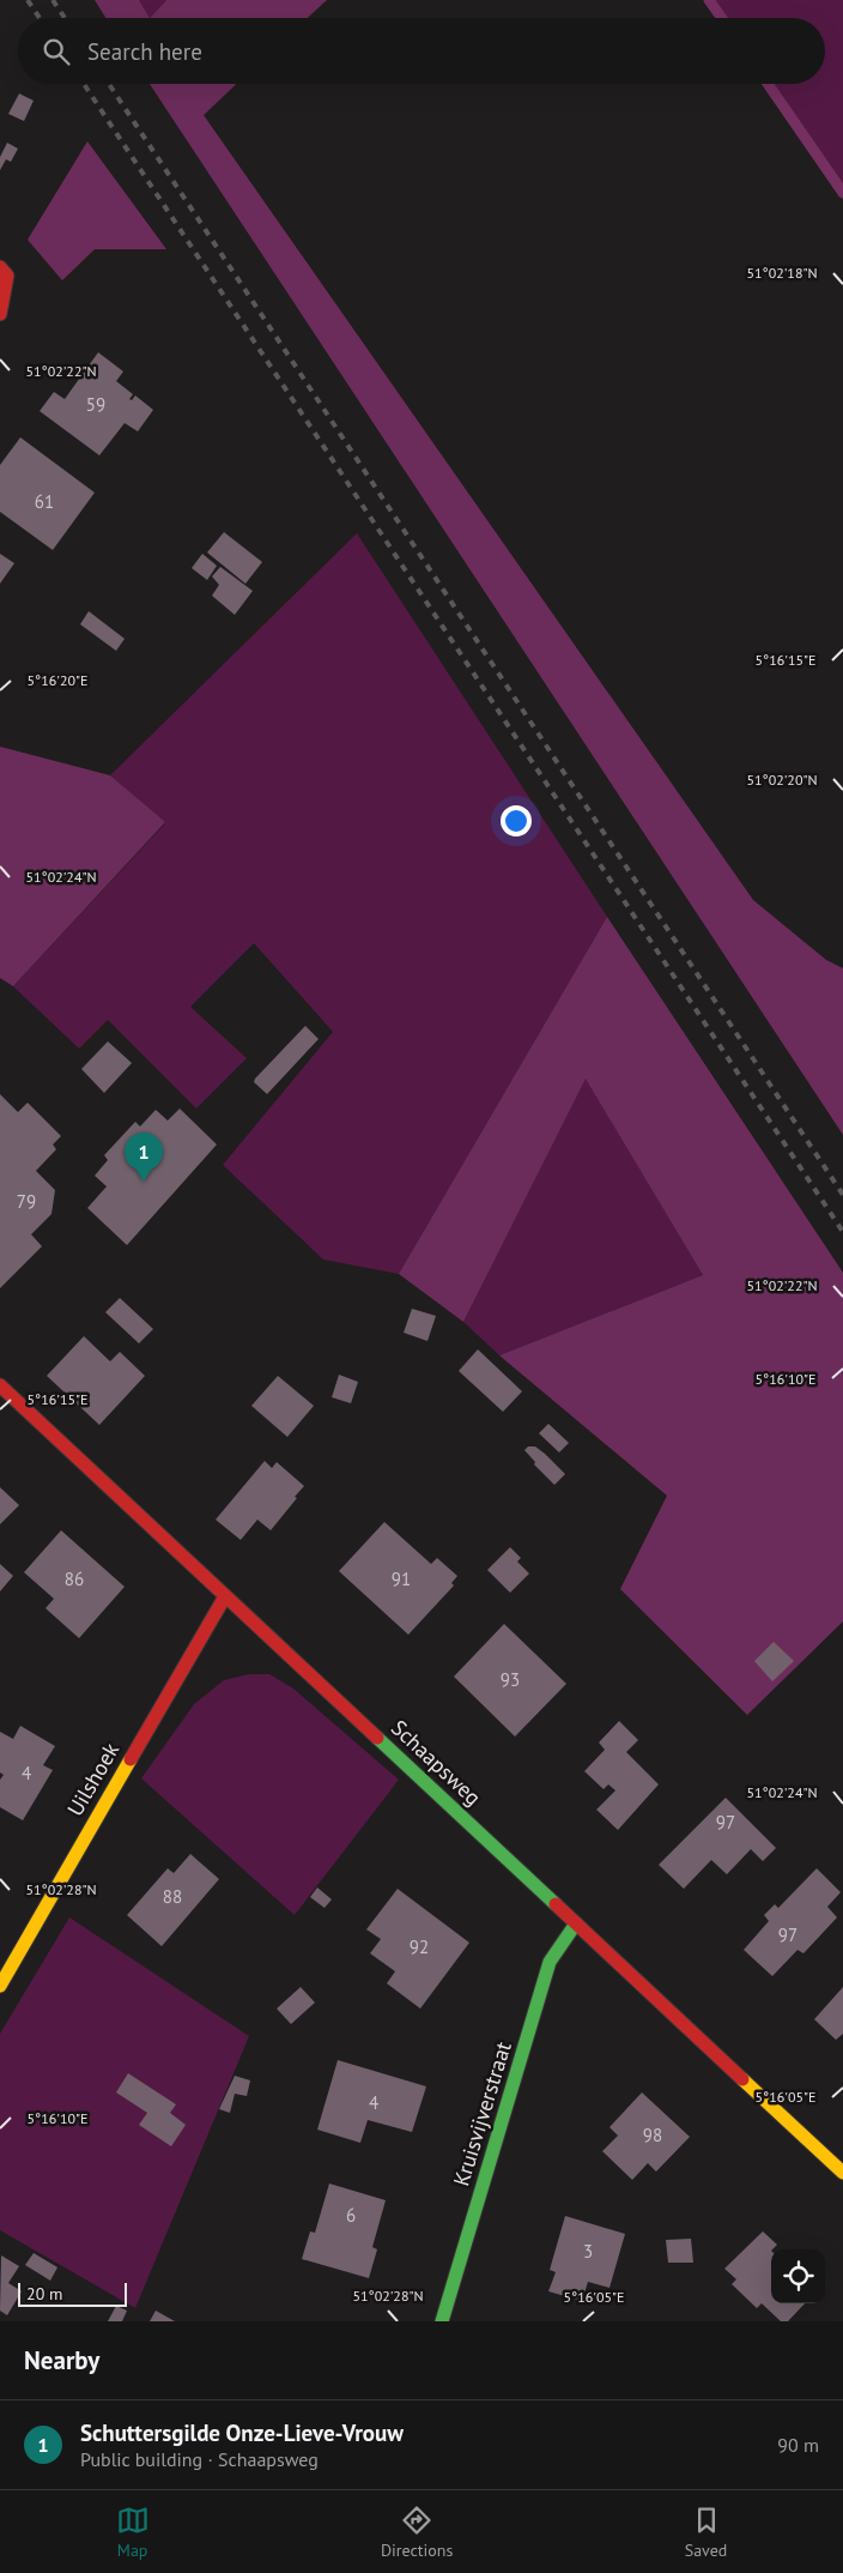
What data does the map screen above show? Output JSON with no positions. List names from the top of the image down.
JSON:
{
  "streets": {
    "street": ["Schaapsweg", "Uilshoek", "Kruisvijverstraat"]
  },
  "crossings": [
    ["Schaapsweg", "Uilshoek"],
    ["Schaapsweg", "Kruisvijverstraat"]
  ],
  "house_numbers": [
    "59",
    "61",
    "79",
    "86",
    "91",
    "93",
    "4",
    "97",
    "88",
    "97",
    "92",
    "4",
    "98",
    "6",
    "3"
  ],
  "scale_bar": "20 m",
  "page": {
    "search": "Search here",
    "pins": "1",
    "scale": "20 m",
    "heading": "Nearby",
    "list": [
      {
        "mark": "1",
        "name": "Schuttersgilde Onze-Lieve-Vrouw",
        "note": "Public building · Schaapsweg",
        "value": "90 m"
      }
    ],
    "nav": ["Map", "Directions", "Saved"]
  },
  "coordinates": [
    "51°02'18\"N",
    "51°02'22\"N",
    "5°16'15\"E",
    "5°16'20\"E",
    "51°02'20\"N",
    "51°02'24\"N",
    "5°16'10\"E",
    "51°02'28\"N",
    "5°16'05\"E"
  ]
}
